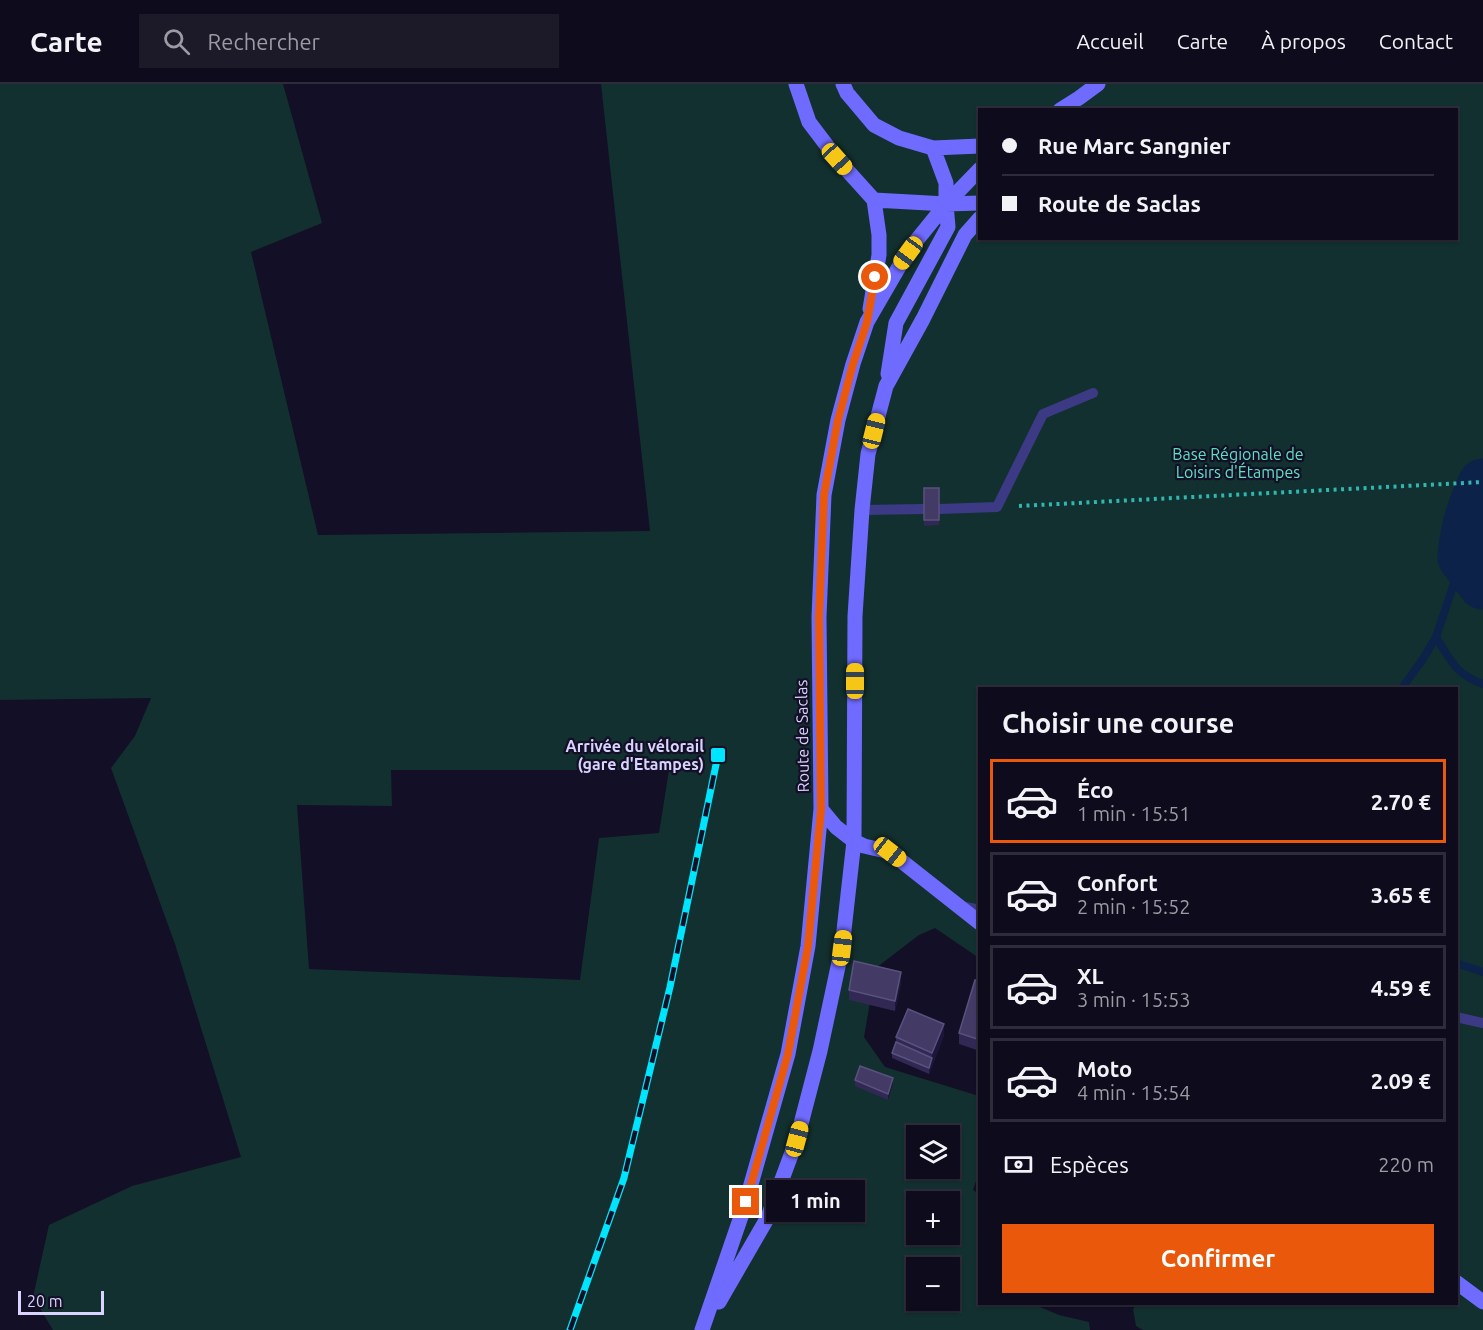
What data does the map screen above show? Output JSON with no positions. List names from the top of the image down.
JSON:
{
  "streets": {
    "main road": ["Route de Saclas"]
  },
  "parks": ["Base Régionale de Loisirs d'Étampes"],
  "places": {
    "transit": ["Arrivée du vélorail (gare d'Etampes)"]
  },
  "scale_bar": "20 m",
  "page": {
    "header": "Carte",
    "search": "Rechercher",
    "nav": [
      "Accueil",
      "Carte",
      "À propos",
      "Contact"
    ],
    "banner": ["Rue Marc Sangnier", "Route de Saclas"],
    "heading": "Choisir une course",
    "list": [
      {
        "name": "Éco",
        "note": "1 min · 15:51",
        "value": "2.70 €"
      },
      {
        "name": "Confort",
        "note": "2 min · 15:52",
        "value": "3.65 €"
      },
      {
        "name": "XL",
        "note": "3 min · 15:53",
        "value": "4.59 €"
      },
      {
        "name": "Moto",
        "note": "4 min · 15:54",
        "value": "2.09 €"
      }
    ],
    "map_buttons": ["+", "−"],
    "pay": ["Espèces", "220 m"],
    "bubble": "1 min",
    "buttons": "Confirmer",
    "scale": "20 m"
  }
}
